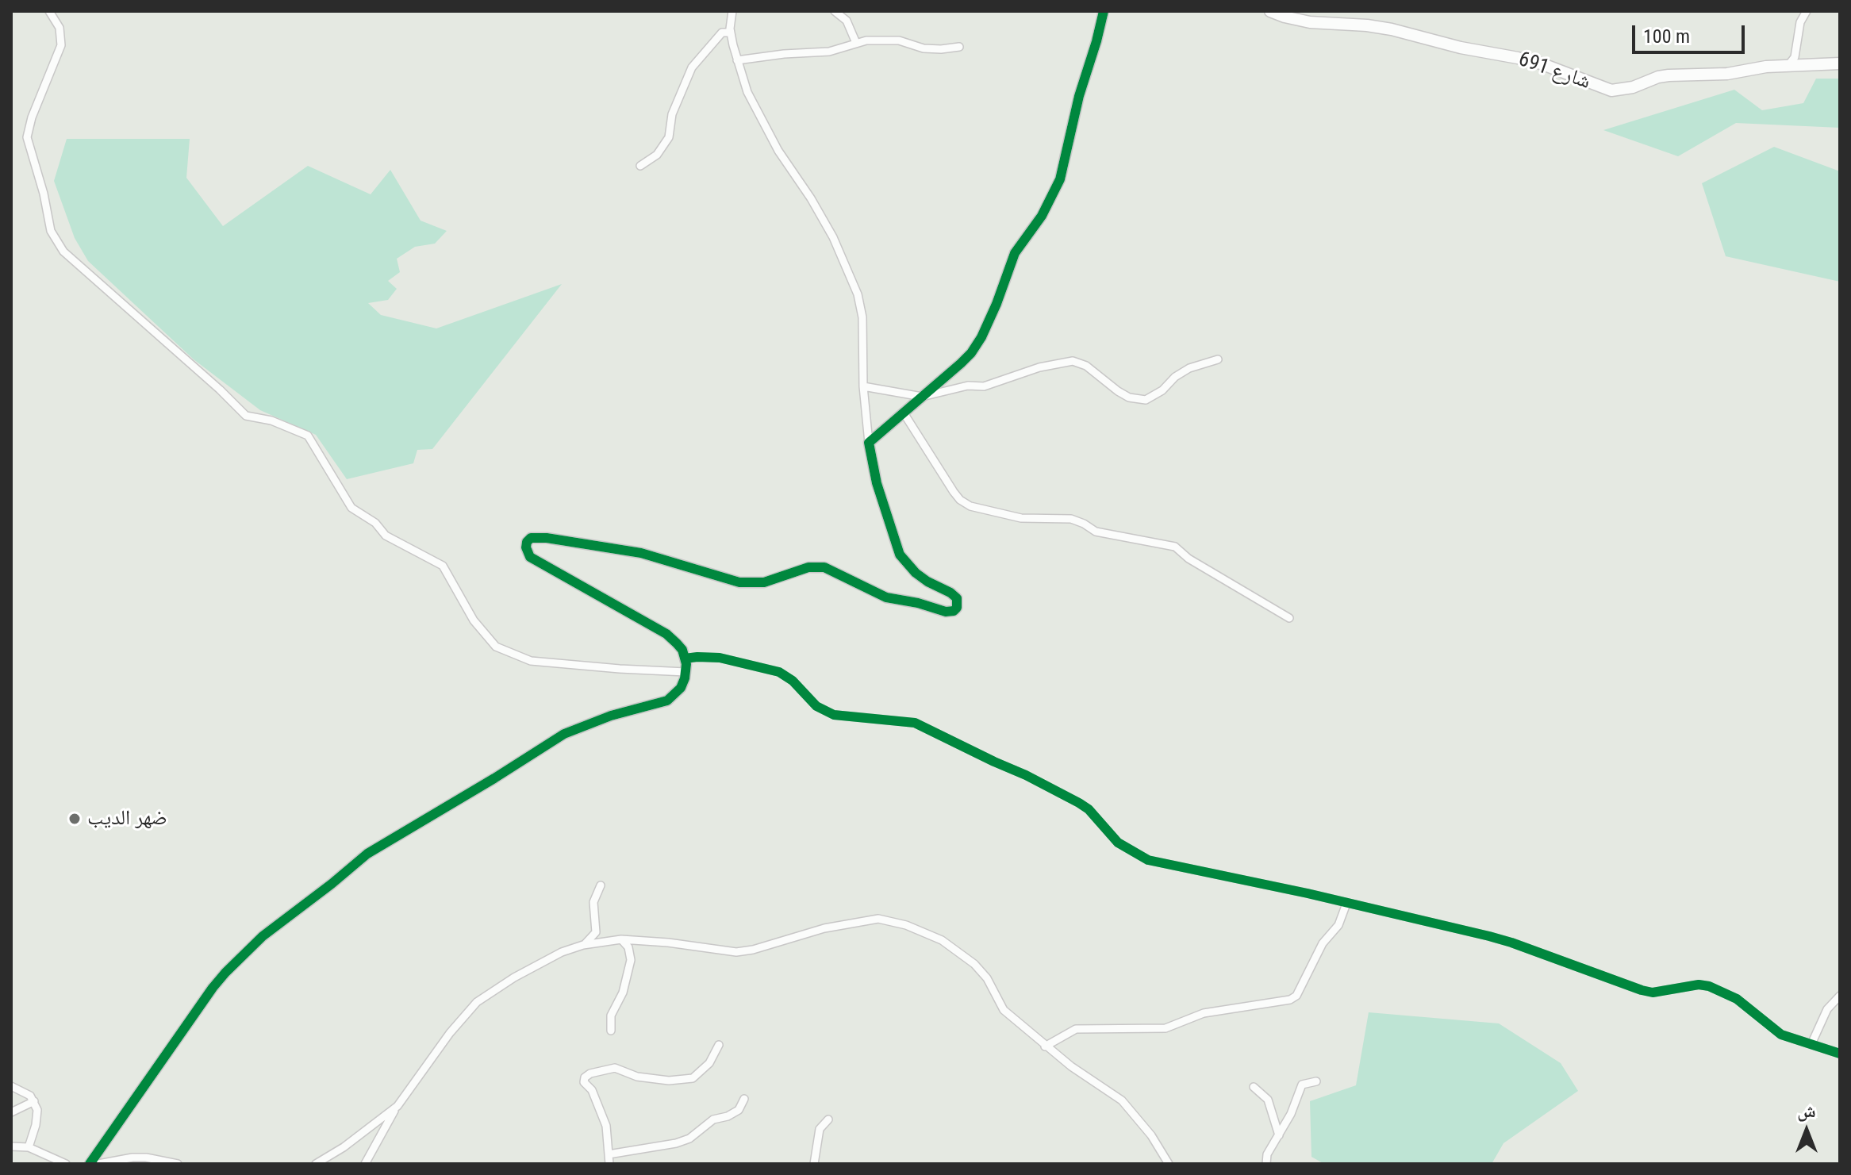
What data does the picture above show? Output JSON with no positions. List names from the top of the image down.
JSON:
{
  "streets": {
    "main road": ["شارع 691"]
  },
  "places": ["ضهر الديب"],
  "scale_bar": "100 m",
  "north": "top"
}
